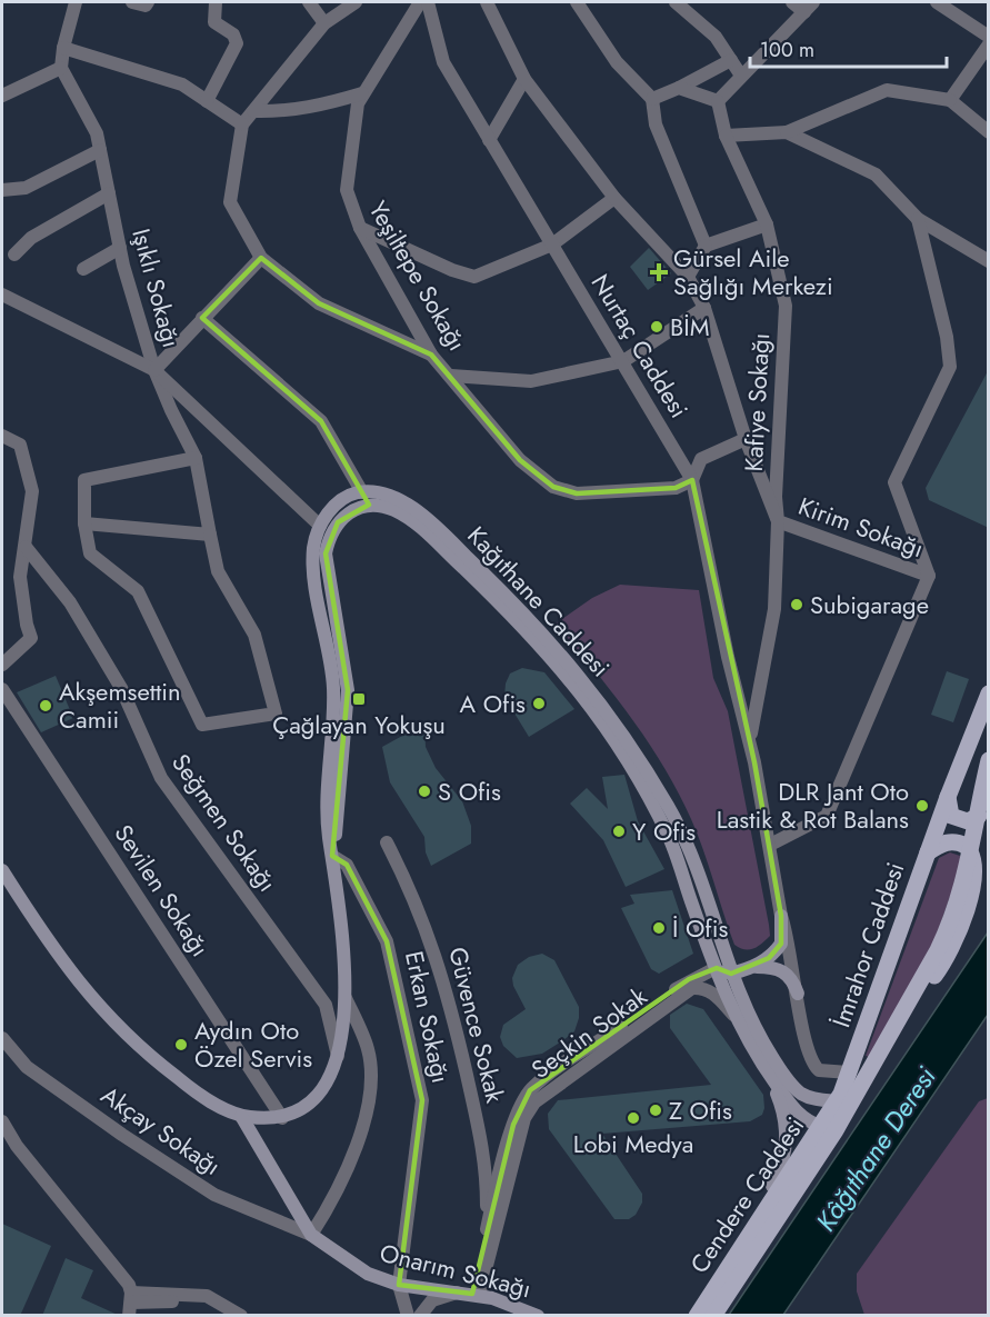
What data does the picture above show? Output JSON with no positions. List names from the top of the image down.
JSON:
{
  "streets": {
    "main road": [
      "Kağıthane Caddesi",
      "İmrahor Caddesi",
      "Cendere Caddesi",
      "Onarım Sokağı"
    ],
    "street": [
      "Yeşiltepe Sokağı",
      "Işıklı Sokağı",
      "Nurtaç Caddesi",
      "Kafiye Sokağı",
      "Kirim Sokağı",
      "Seğmen Sokağı",
      "Sevilen Sokağı",
      "Erkan Sokağı",
      "Güvence Sokak",
      "Seçkin Sokak",
      "Akçay Sokağı"
    ]
  },
  "crossings": [
    ["Yeşiltepe Sokağı", "Nurtaç Caddesi"],
    ["Nurtaç Caddesi", "Kafiye Sokağı"],
    ["Nurtaç Caddesi", "İmrahor Caddesi"],
    ["Kafiye Sokağı", "Kirim Sokağı"],
    ["Kağıthane Caddesi", "İmrahor Caddesi"],
    ["Kağıthane Caddesi", "Seçkin Sokak"],
    ["Kağıthane Caddesi", "Cendere Caddesi"],
    ["İmrahor Caddesi", "Cendere Caddesi"],
    ["Erkan Sokağı", "Onarım Sokağı"],
    ["Güvence Sokak", "Seçkin Sokak"],
    ["Seçkin Sokak", "Onarım Sokağı"],
    ["Akçay Sokağı", "Onarım Sokağı"]
  ],
  "water": ["Kâğıthane Deresi"],
  "places": {
    "health": ["Gürsel Aile Sağlığı Merkezi"],
    "other": [
      "BİM",
      "Subigarage",
      "A Ofis",
      "Akşemsettin Camii",
      "S Ofis",
      "DLR Jant Oto Lastik & Rot Balans",
      "Y Ofis",
      "İ Ofis",
      "Aydın Oto Özel Servis",
      "Z Ofis",
      "Lobi Medya"
    ],
    "transit": ["Çağlayan Yokuşu"]
  },
  "scale_bar": "100 m"
}
